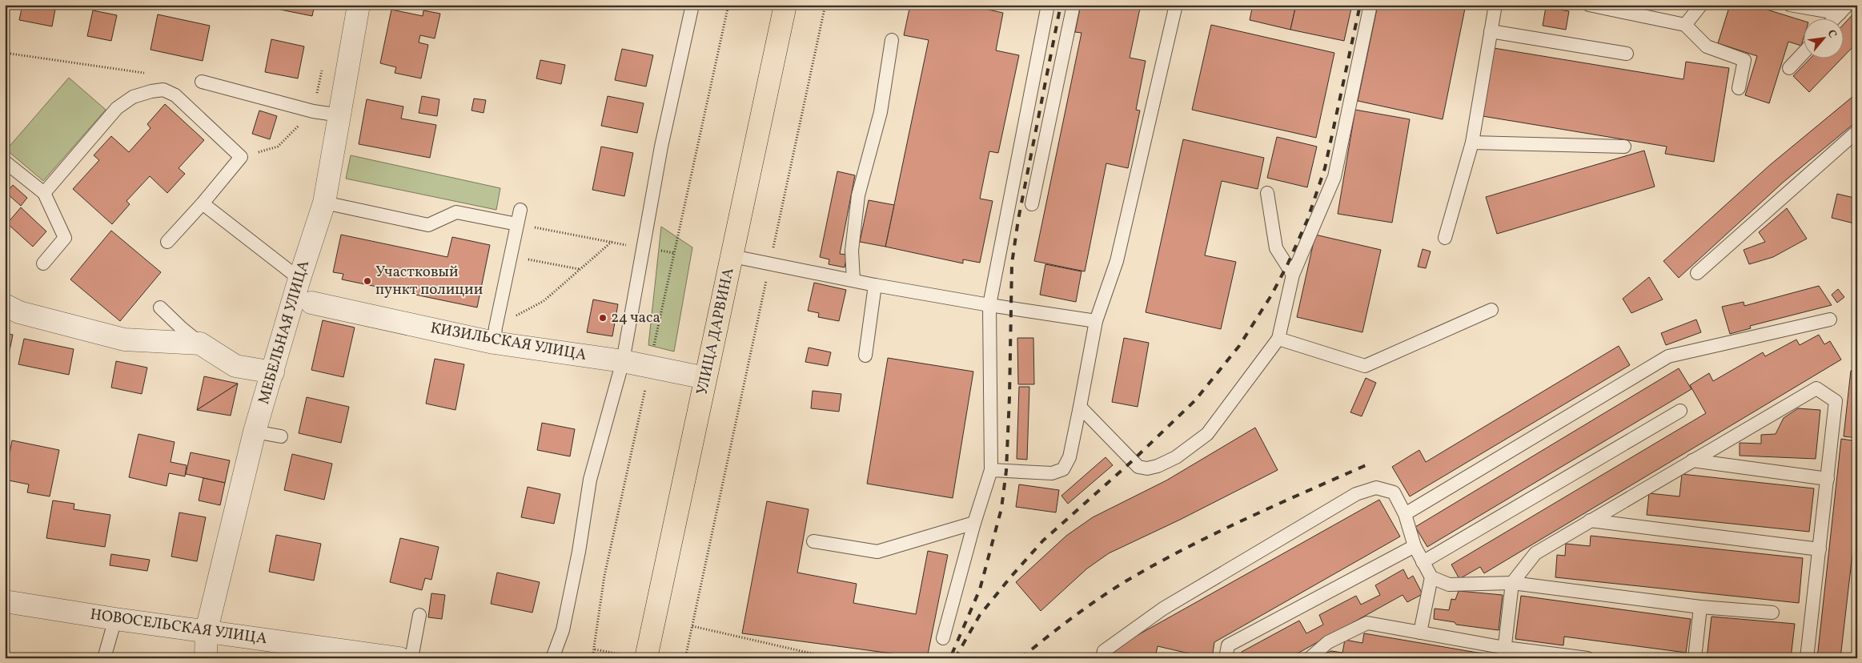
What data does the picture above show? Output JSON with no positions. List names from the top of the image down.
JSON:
{
  "streets": {
    "main road": ["УЛИЦА ДАРВИНА"],
    "street": ["МЕБЕЛЬНАЯ УЛИЦА", "КИЗИЛЬСКАЯ УЛИЦА", "НОВОСЕЛЬСКАЯ УЛИЦА"]
  },
  "crossings": [
    ["УЛИЦА ДАРВИНА", "КИЗИЛЬСКАЯ УЛИЦА"],
    ["МЕБЕЛЬНАЯ УЛИЦА", "НОВОСЕЛЬСКАЯ УЛИЦА"]
  ],
  "places": ["Участковый пункт полиции", "24 часа"],
  "north": "top right"
}
